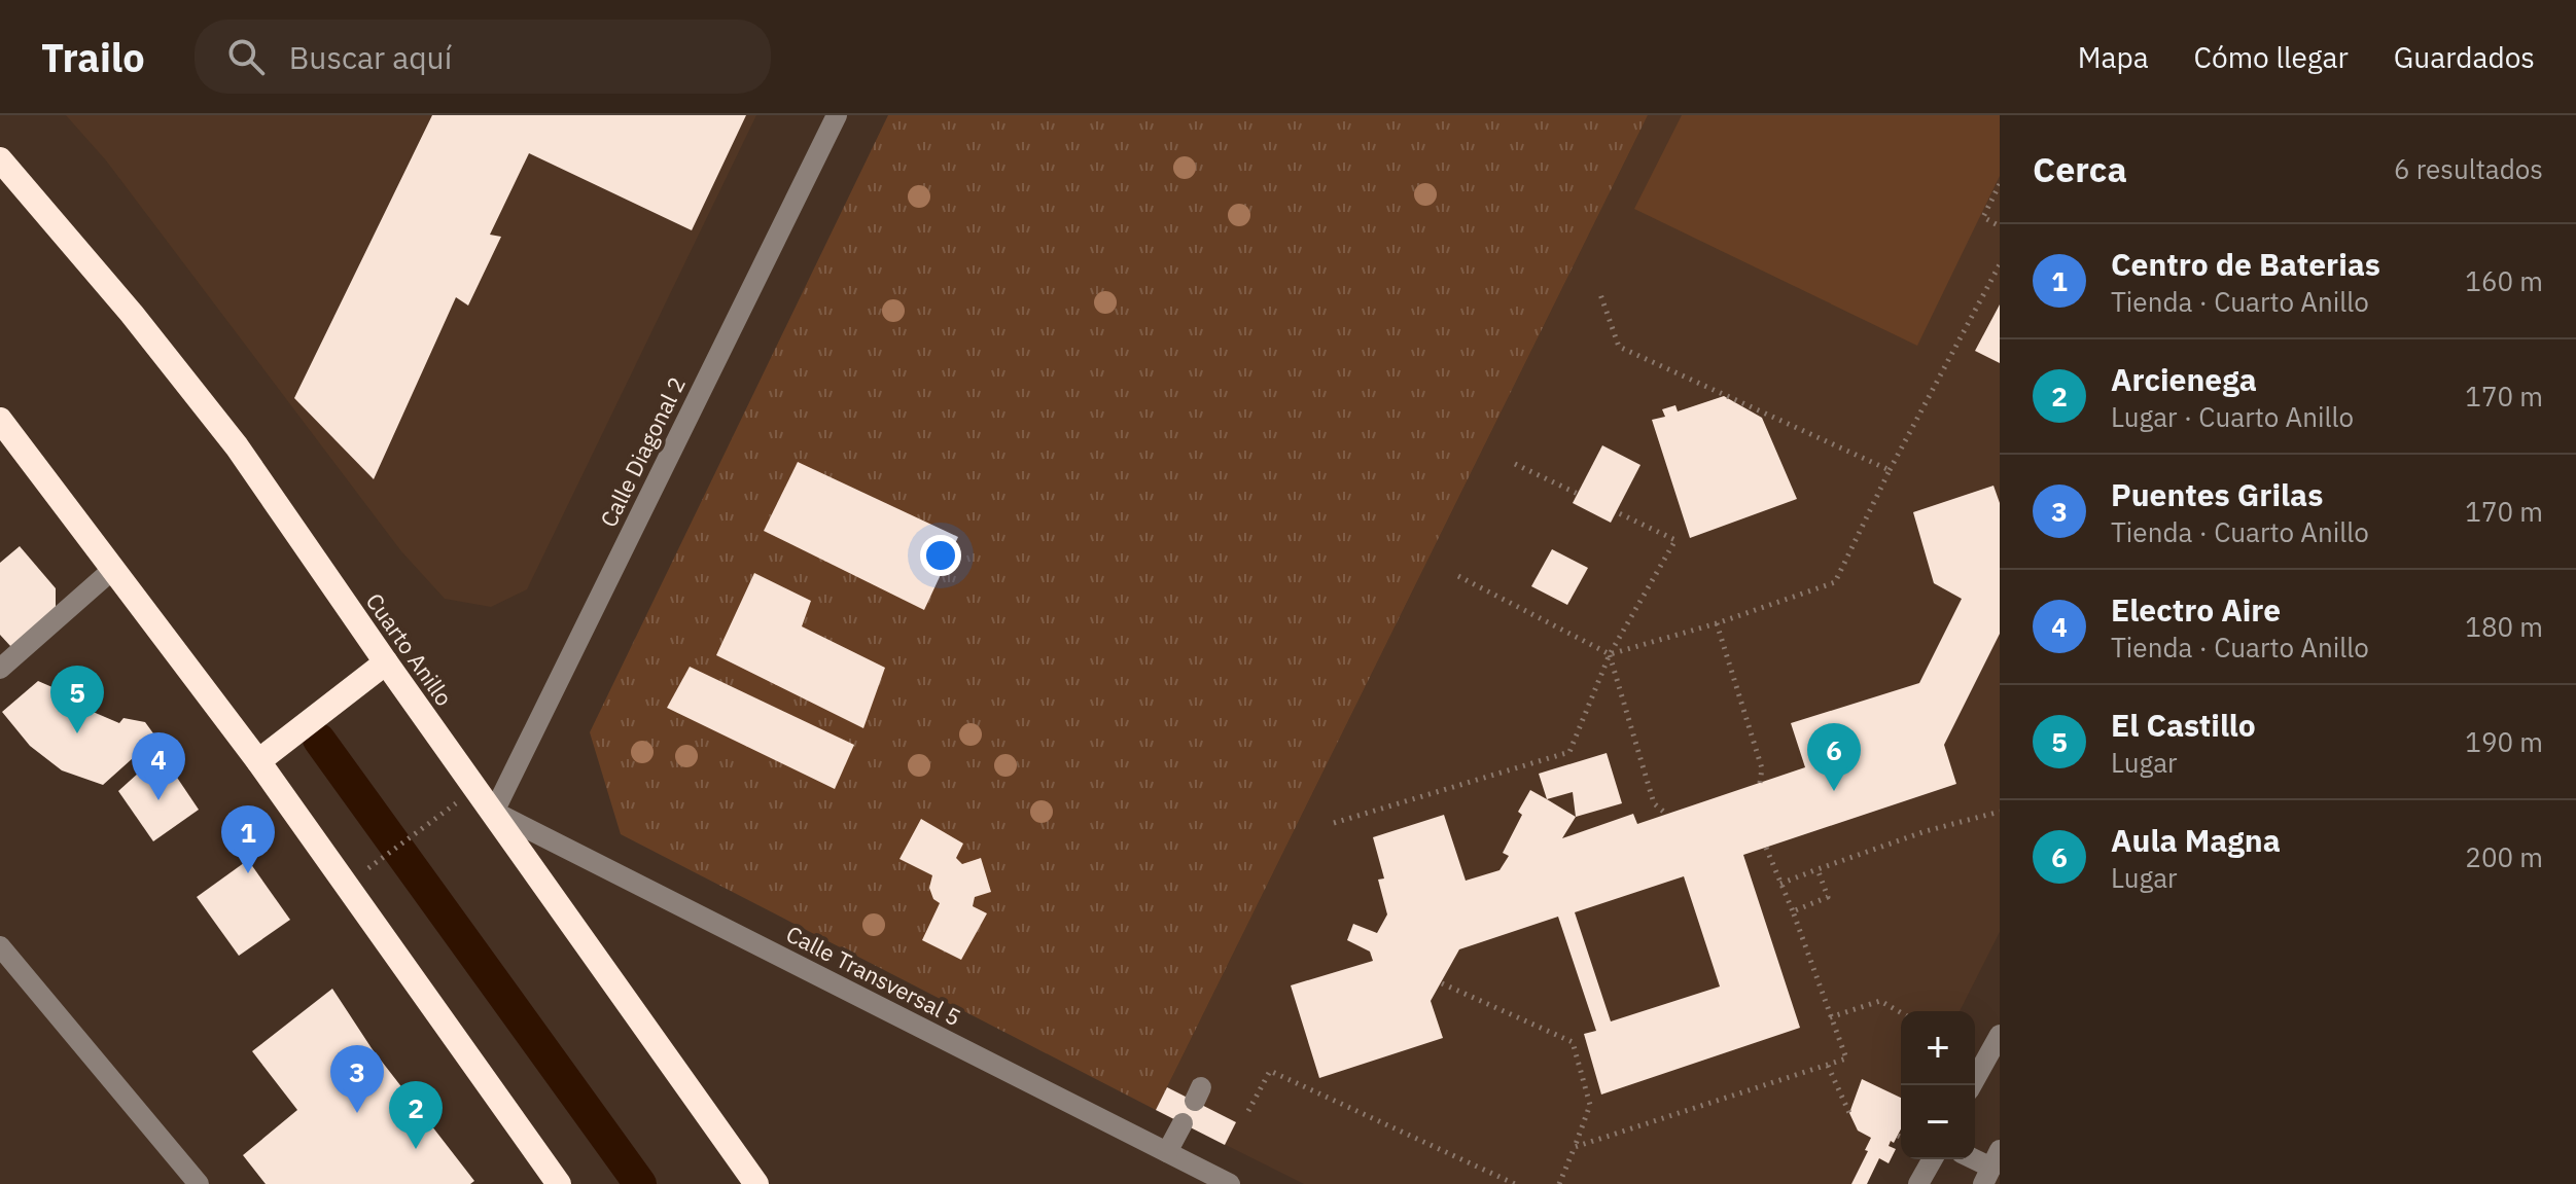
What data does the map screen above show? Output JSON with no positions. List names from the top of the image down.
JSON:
{
  "streets": {
    "highway": ["Cuarto Anillo"],
    "street": ["Calle Diagonal 2", "Calle Transversal 5"]
  },
  "crossings": [
    ["Calle Diagonal 2", "Cuarto Anillo"],
    ["Calle Diagonal 2", "Calle Transversal 5"],
    ["Cuarto Anillo", "Calle Transversal 5"]
  ],
  "page": {
    "header": "Trailo",
    "search": "Buscar aquí",
    "nav": ["Mapa", "Cómo llegar", "Guardados"],
    "heading": ["Cerca", "6 resultados"],
    "list": [
      {
        "mark": "1",
        "name": "Centro de Baterias",
        "note": "Tienda · Cuarto Anillo",
        "value": "160 m"
      },
      {
        "mark": "2",
        "name": "Arcienega",
        "note": "Lugar · Cuarto Anillo",
        "value": "170 m"
      },
      {
        "mark": "3",
        "name": "Puentes Grilas",
        "note": "Tienda · Cuarto Anillo",
        "value": "170 m"
      },
      {
        "mark": "4",
        "name": "Electro Aire",
        "note": "Tienda · Cuarto Anillo",
        "value": "180 m"
      },
      {
        "mark": "5",
        "name": "El Castillo",
        "note": "Lugar",
        "value": "190 m"
      },
      {
        "mark": "6",
        "name": "Aula Magna",
        "note": "Lugar",
        "value": "200 m"
      }
    ],
    "pins": [
      "5",
      "6",
      "4",
      "1",
      "3",
      "2"
    ],
    "map_buttons": ["+", "−"]
  }
}
